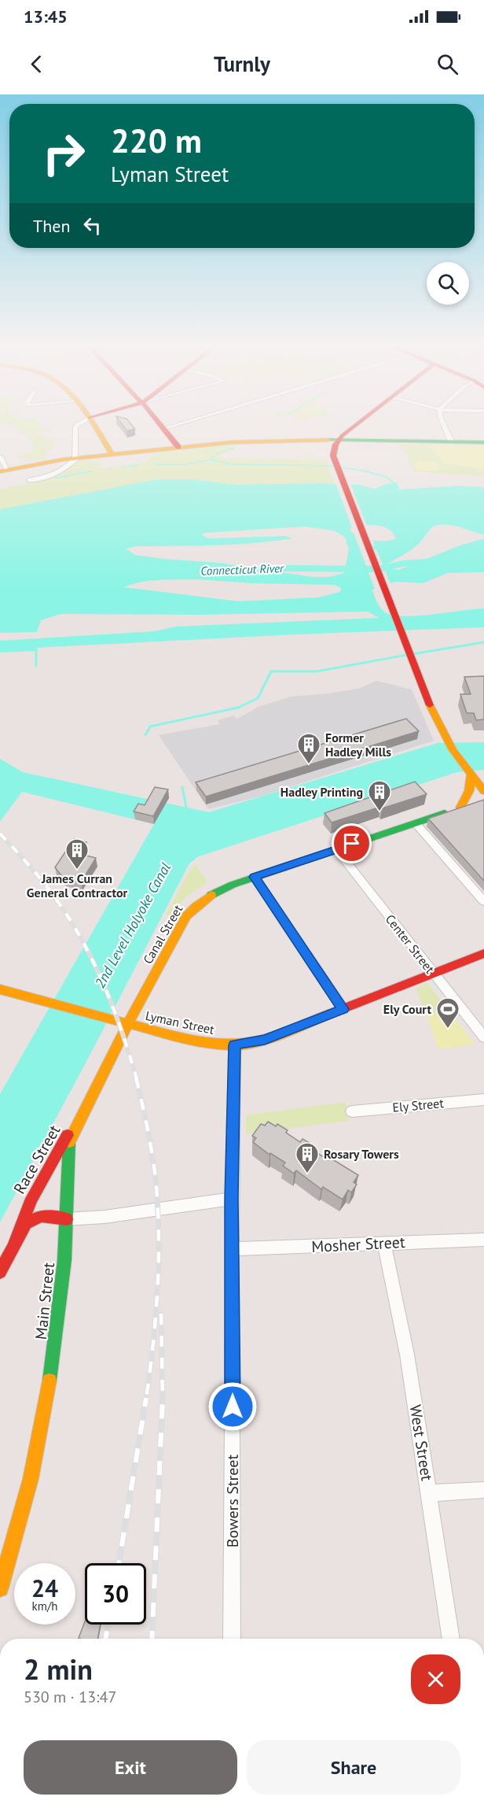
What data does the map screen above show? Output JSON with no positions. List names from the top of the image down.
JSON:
{
  "streets": {
    "main road": [
      "Canal Street",
      "Lyman Street",
      "Race Street",
      "Main Street"
    ],
    "street": [
      "Center Street",
      "Ely Street",
      "Mosher Street",
      "West Street",
      "Bowers Street"
    ]
  },
  "crossings": [
    ["Canal Street", "Center Street"],
    ["Canal Street", "Lyman Street"],
    ["Canal Street", "Main Street"],
    ["Center Street", "Lyman Street"],
    ["Lyman Street", "Main Street"],
    ["Lyman Street", "Bowers Street"],
    ["Race Street", "Main Street"],
    ["Mosher Street", "West Street"],
    ["Mosher Street", "Bowers Street"]
  ],
  "water": ["Connecticut River", "2nd Level Holyoke Canal"],
  "places": {
    "building": [
      "Former Hadley Mills",
      "Hadley Printing",
      "James Curran General Contractor",
      "Rosary Towers"
    ],
    "sports": ["Ely Court"]
  },
  "page": {
    "status": "13:45",
    "header": "Turnly",
    "turn": ["220 m", "Lyman Street"],
    "then": "Then",
    "speed": "24 km/h",
    "limit": "30",
    "heading": ["2 min", "530 m · 13:47"],
    "buttons": ["Exit", "Share"]
  }
}
